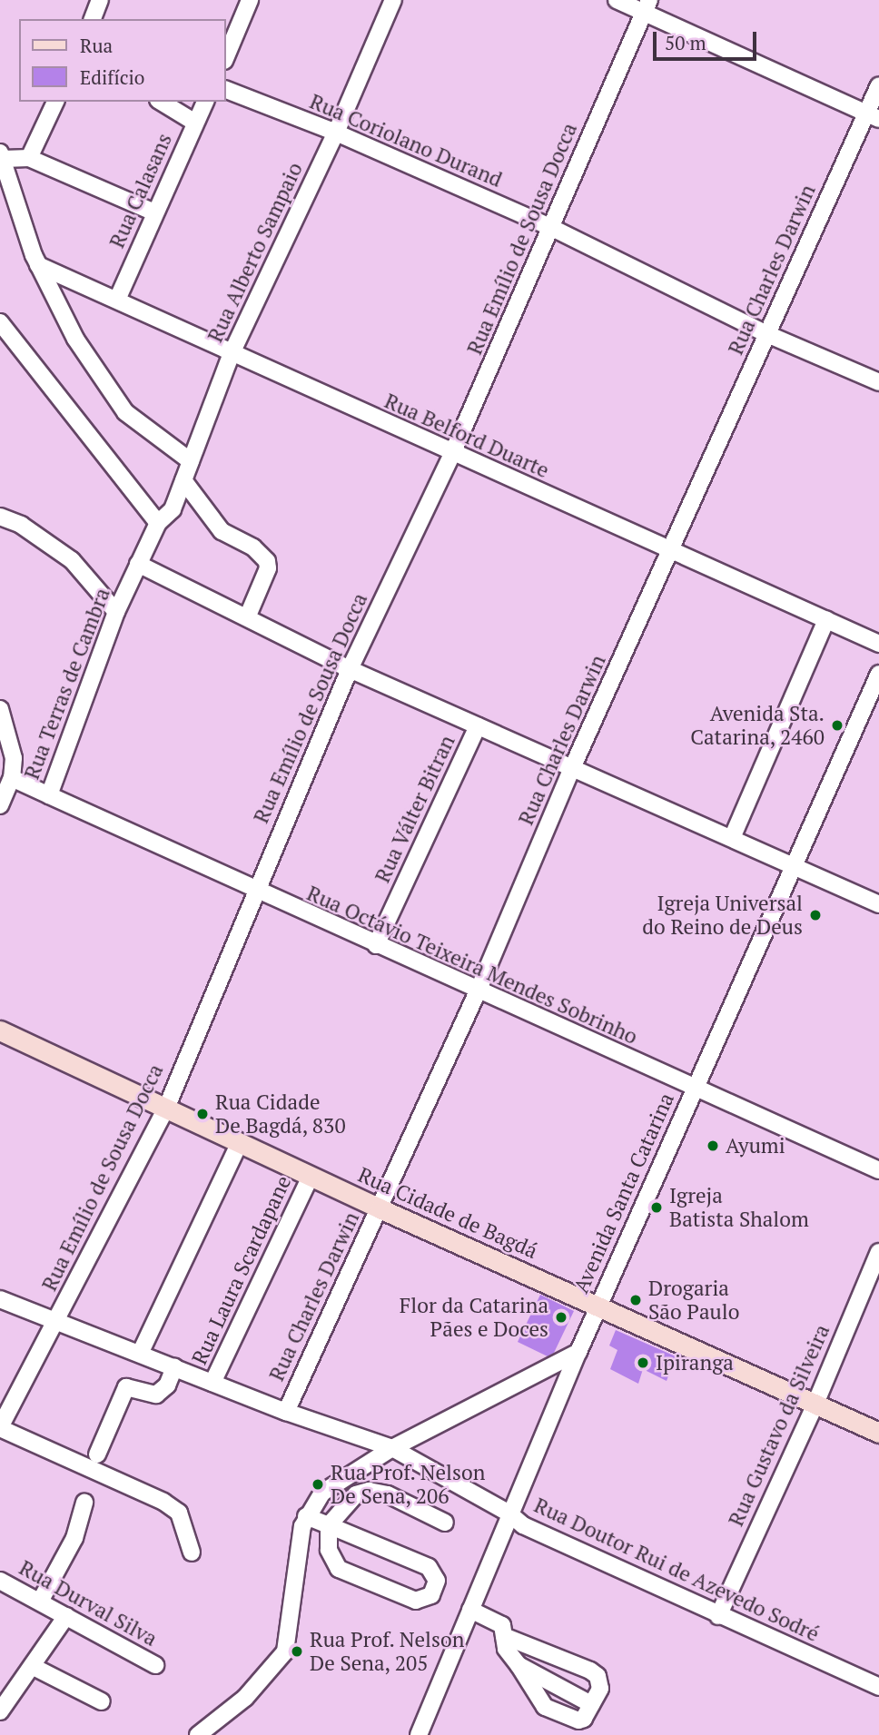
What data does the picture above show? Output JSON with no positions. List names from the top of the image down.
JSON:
{
  "streets": {
    "main road": ["Rua Cidade de Bagdá"],
    "street": [
      "Rua Coriolano Durand",
      "Rua Calasans",
      "Rua Emílio de Sousa Docca",
      "Rua Alberto Sampaio",
      "Rua Charles Darwin",
      "Rua Belford Duarte",
      "Rua Terras de Cambra",
      "Rua Válter Bitran",
      "Rua Octávio Teixeira Mendes Sobrinho",
      "Avenida Santa Catarina",
      "Rua Laura Scardapane",
      "Rua Gustavo da Silveira",
      "Rua Doutor Rui de Azevedo Sodré",
      "Rua Durval Silva"
    ]
  },
  "crossings": [
    ["Rua Coriolano Durand", "Rua Emílio de Sousa Docca"],
    ["Rua Coriolano Durand", "Rua Alberto Sampaio"],
    ["Rua Coriolano Durand", "Rua Charles Darwin"],
    ["Rua Calasans", "Rua Belford Duarte"],
    ["Rua Emílio de Sousa Docca", "Rua Belford Duarte"],
    ["Rua Emílio de Sousa Docca", "Rua Octávio Teixeira Mendes Sobrinho"],
    ["Rua Emílio de Sousa Docca", "Rua Cidade de Bagdá"],
    ["Rua Emílio de Sousa Docca", "Rua Doutor Rui de Azevedo Sodré"],
    ["Rua Alberto Sampaio", "Rua Belford Duarte"],
    ["Rua Alberto Sampaio", "Rua Terras de Cambra"],
    ["Rua Charles Darwin", "Rua Belford Duarte"],
    ["Rua Charles Darwin", "Rua Octávio Teixeira Mendes Sobrinho"],
    ["Rua Charles Darwin", "Rua Cidade de Bagdá"],
    ["Rua Charles Darwin", "Rua Doutor Rui de Azevedo Sodré"],
    ["Rua Terras de Cambra", "Rua Octávio Teixeira Mendes Sobrinho"],
    ["Rua Válter Bitran", "Rua Octávio Teixeira Mendes Sobrinho"],
    ["Rua Octávio Teixeira Mendes Sobrinho", "Avenida Santa Catarina"],
    ["Avenida Santa Catarina", "Rua Cidade de Bagdá"],
    ["Avenida Santa Catarina", "Rua Doutor Rui de Azevedo Sodré"],
    ["Rua Cidade de Bagdá", "Rua Laura Scardapane"],
    ["Rua Cidade de Bagdá", "Rua Gustavo da Silveira"],
    ["Rua Laura Scardapane", "Rua Doutor Rui de Azevedo Sodré"],
    ["Rua Gustavo da Silveira", "Rua Doutor Rui de Azevedo Sodré"]
  ],
  "places": [
    "Avenida Sta. Catarina, 2460",
    "Igreja Universal do Reino de Deus",
    "Rua Cidade De Bagdá, 830",
    "Ayumi",
    "Igreja Batista Shalom",
    "Drogaria São Paulo",
    "Flor da Catarina Pães e Doces",
    "Ipiranga",
    "Rua Prof. Nelson De Sena, 206",
    "Rua Prof. Nelson De Sena, 205"
  ],
  "legend": ["Rua", "Edifício"],
  "scale_bar": "50 m"
}
